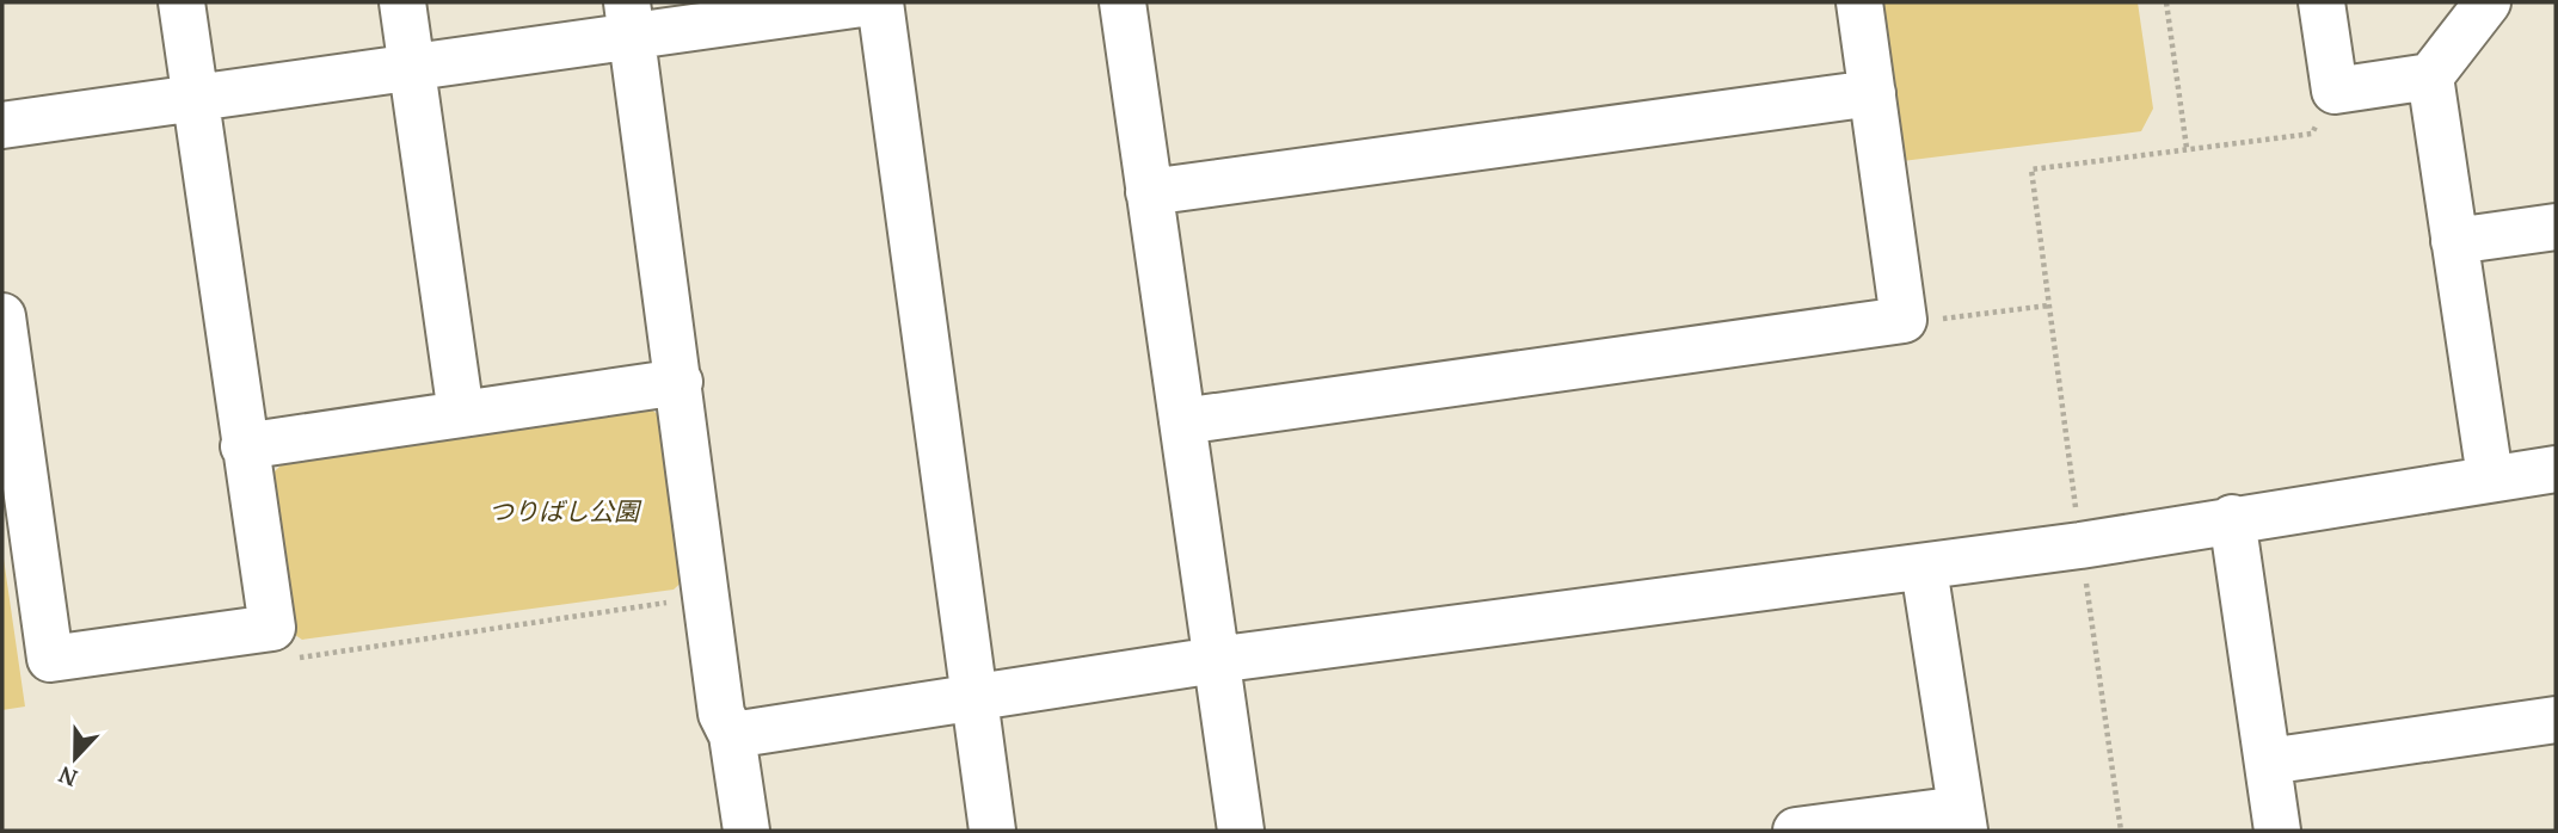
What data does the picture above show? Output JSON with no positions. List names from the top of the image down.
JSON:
{
  "parks": ["つりばし公園"],
  "north": "bottom"
}
